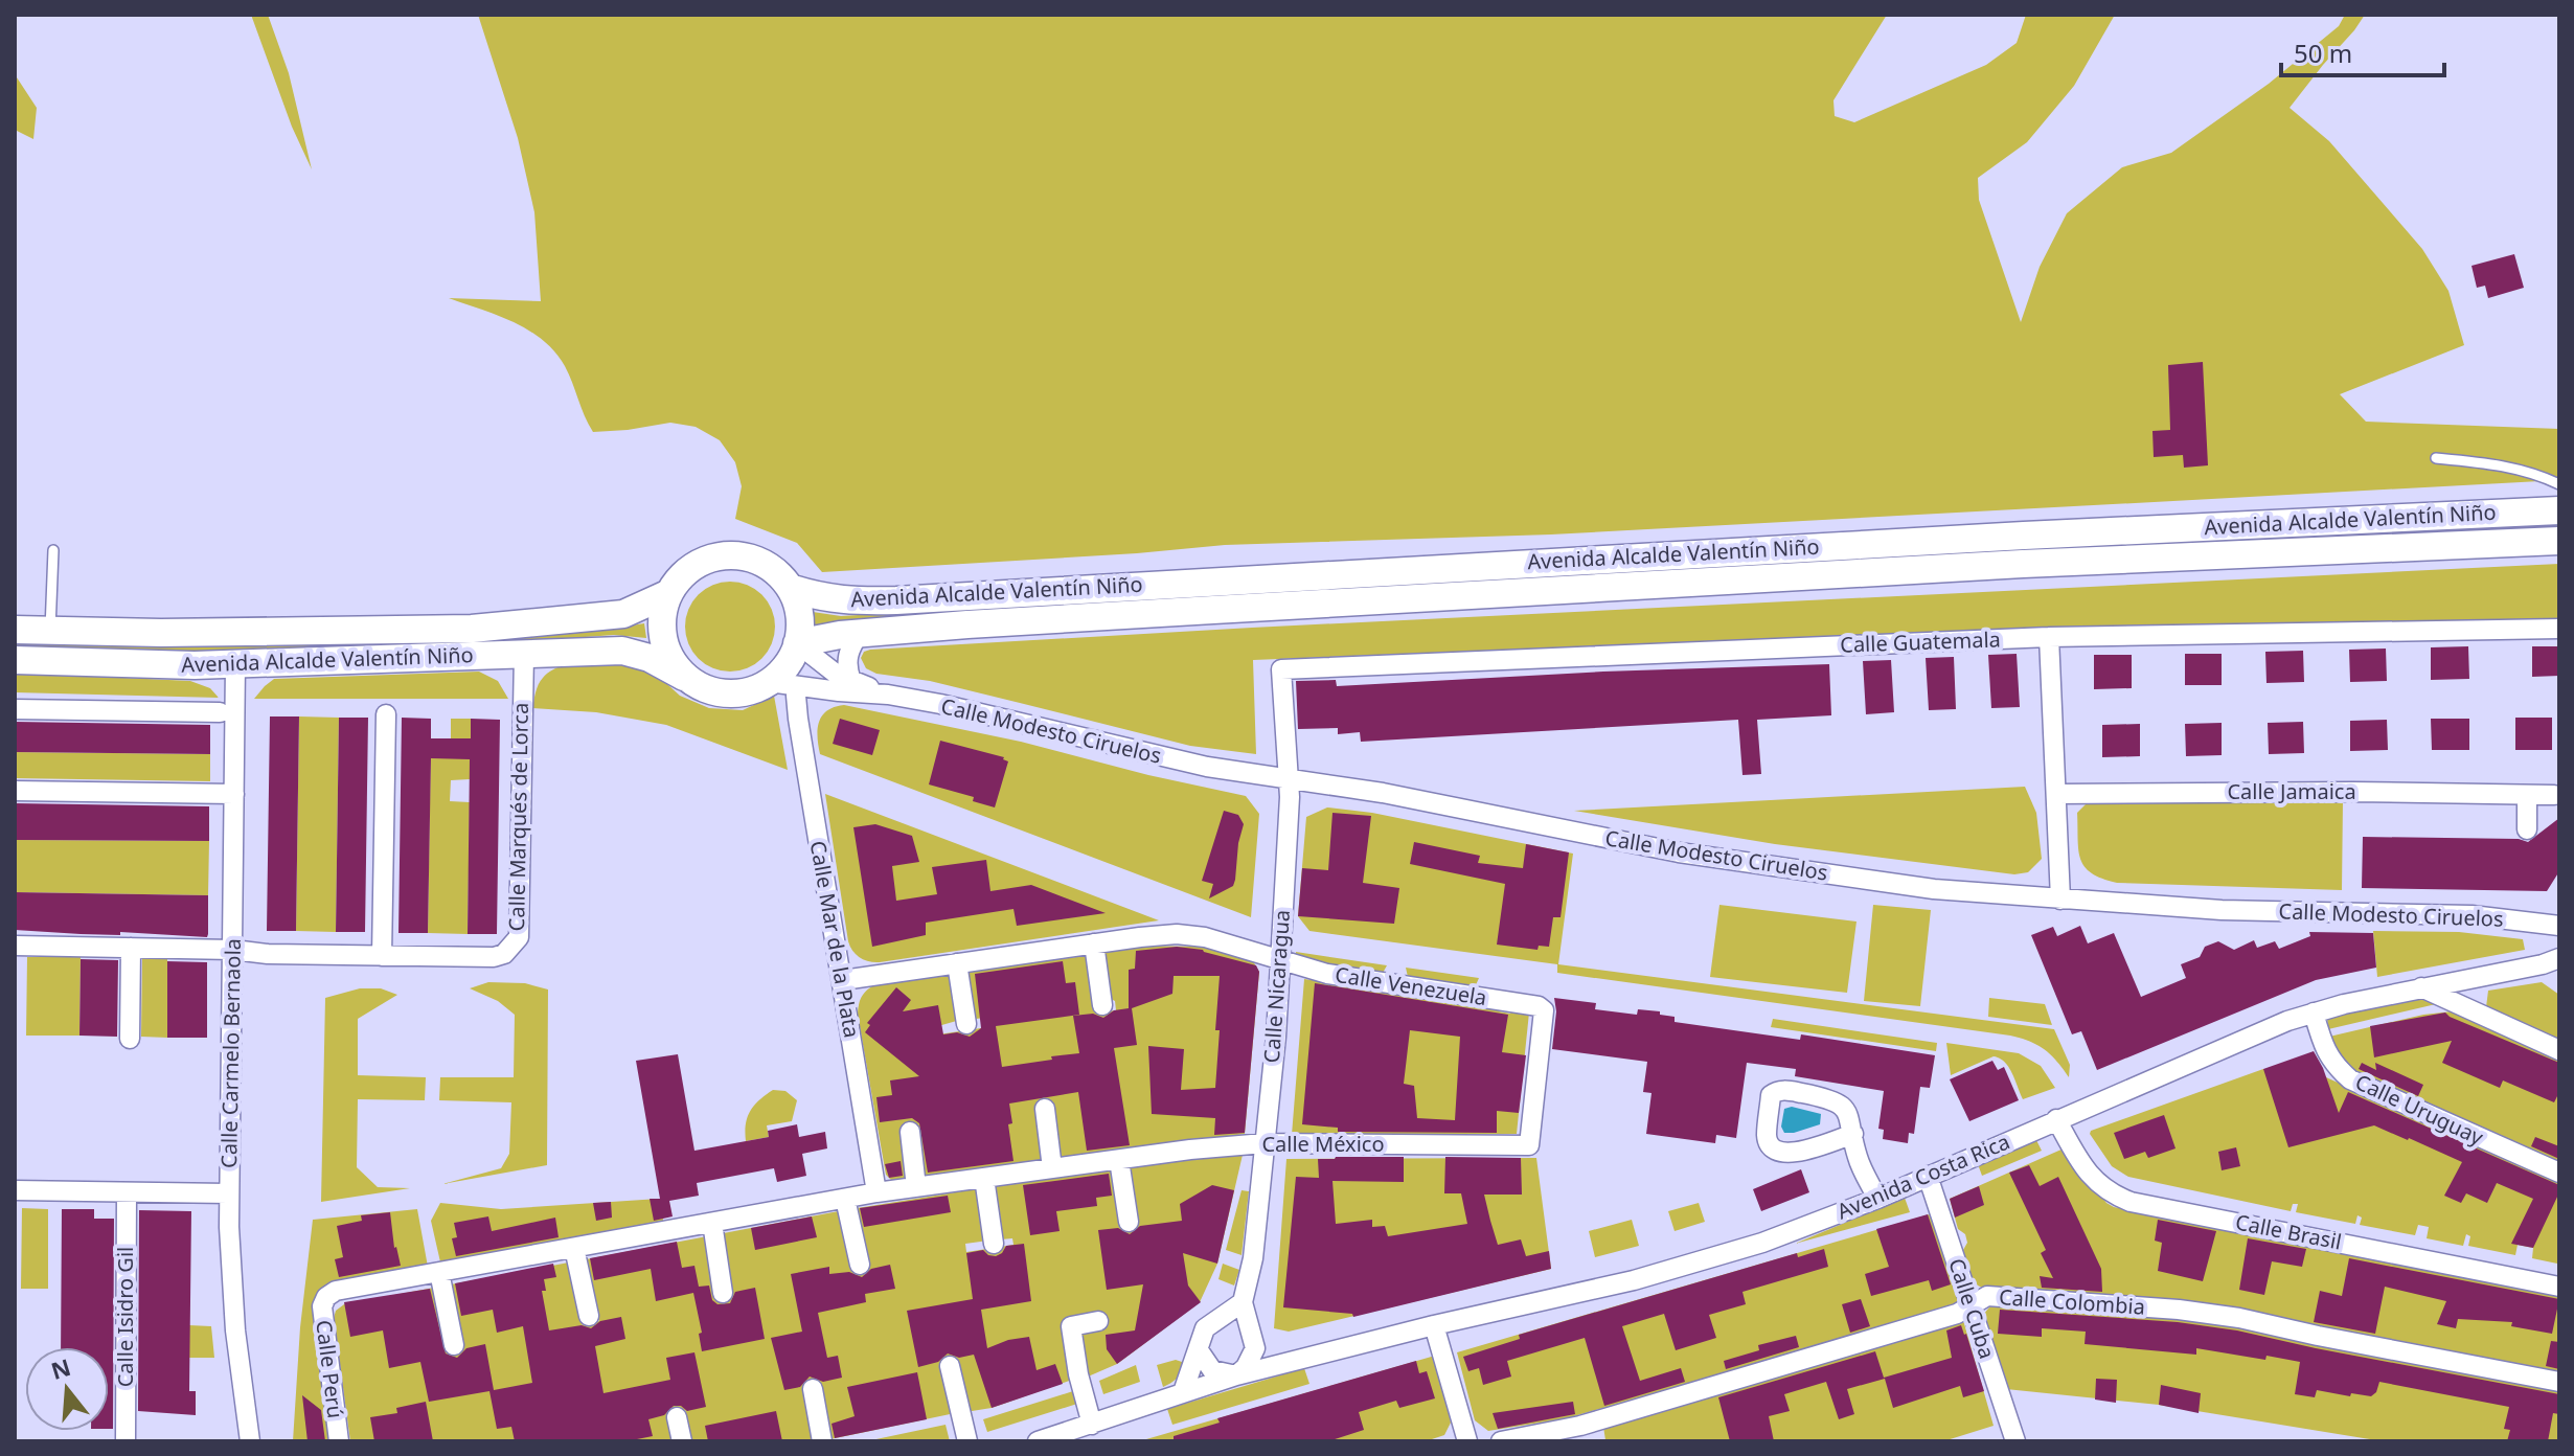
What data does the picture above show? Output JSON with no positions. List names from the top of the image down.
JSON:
{
  "streets": {
    "street": [
      "Avenida Alcalde Valentín Niño",
      "Calle Guatemala",
      "Calle Modesto Ciruelos",
      "Calle Jamaica",
      "Calle Marqués de Lorca",
      "Calle Mar de la Plata",
      "Calle Nicaragua",
      "Calle Venezuela",
      "Calle Carmelo Bernaola",
      "Calle Uruguay",
      "Calle México",
      "Avenida Costa Rica",
      "Calle Brasil",
      "Calle Colombia",
      "Calle Cuba",
      "Calle Isidro Gil",
      "Calle Perú"
    ]
  },
  "crossings": [
    ["Avenida Alcalde Valentín Niño", "Calle Modesto Ciruelos"],
    ["Avenida Alcalde Valentín Niño", "Calle Marqués de Lorca"],
    ["Avenida Alcalde Valentín Niño", "Calle Carmelo Bernaola"],
    ["Calle Guatemala", "Calle Nicaragua"],
    ["Calle Modesto Ciruelos", "Calle Mar de la Plata"],
    ["Calle Modesto Ciruelos", "Calle Nicaragua"],
    ["Calle Marqués de Lorca", "Calle Carmelo Bernaola"],
    ["Calle Mar de la Plata", "Calle Venezuela"],
    ["Calle Mar de la Plata", "Calle México"],
    ["Calle Nicaragua", "Calle Venezuela"],
    ["Calle Nicaragua", "Calle México"],
    ["Calle Nicaragua", "Avenida Costa Rica"],
    ["Calle Venezuela", "Calle México"],
    ["Calle Uruguay", "Avenida Costa Rica"],
    ["Calle México", "Calle Perú"],
    ["Avenida Costa Rica", "Calle Brasil"],
    ["Avenida Costa Rica", "Calle Cuba"],
    ["Calle Colombia", "Calle Cuba"]
  ],
  "scale_bar": "50 m",
  "north": "top"
}
